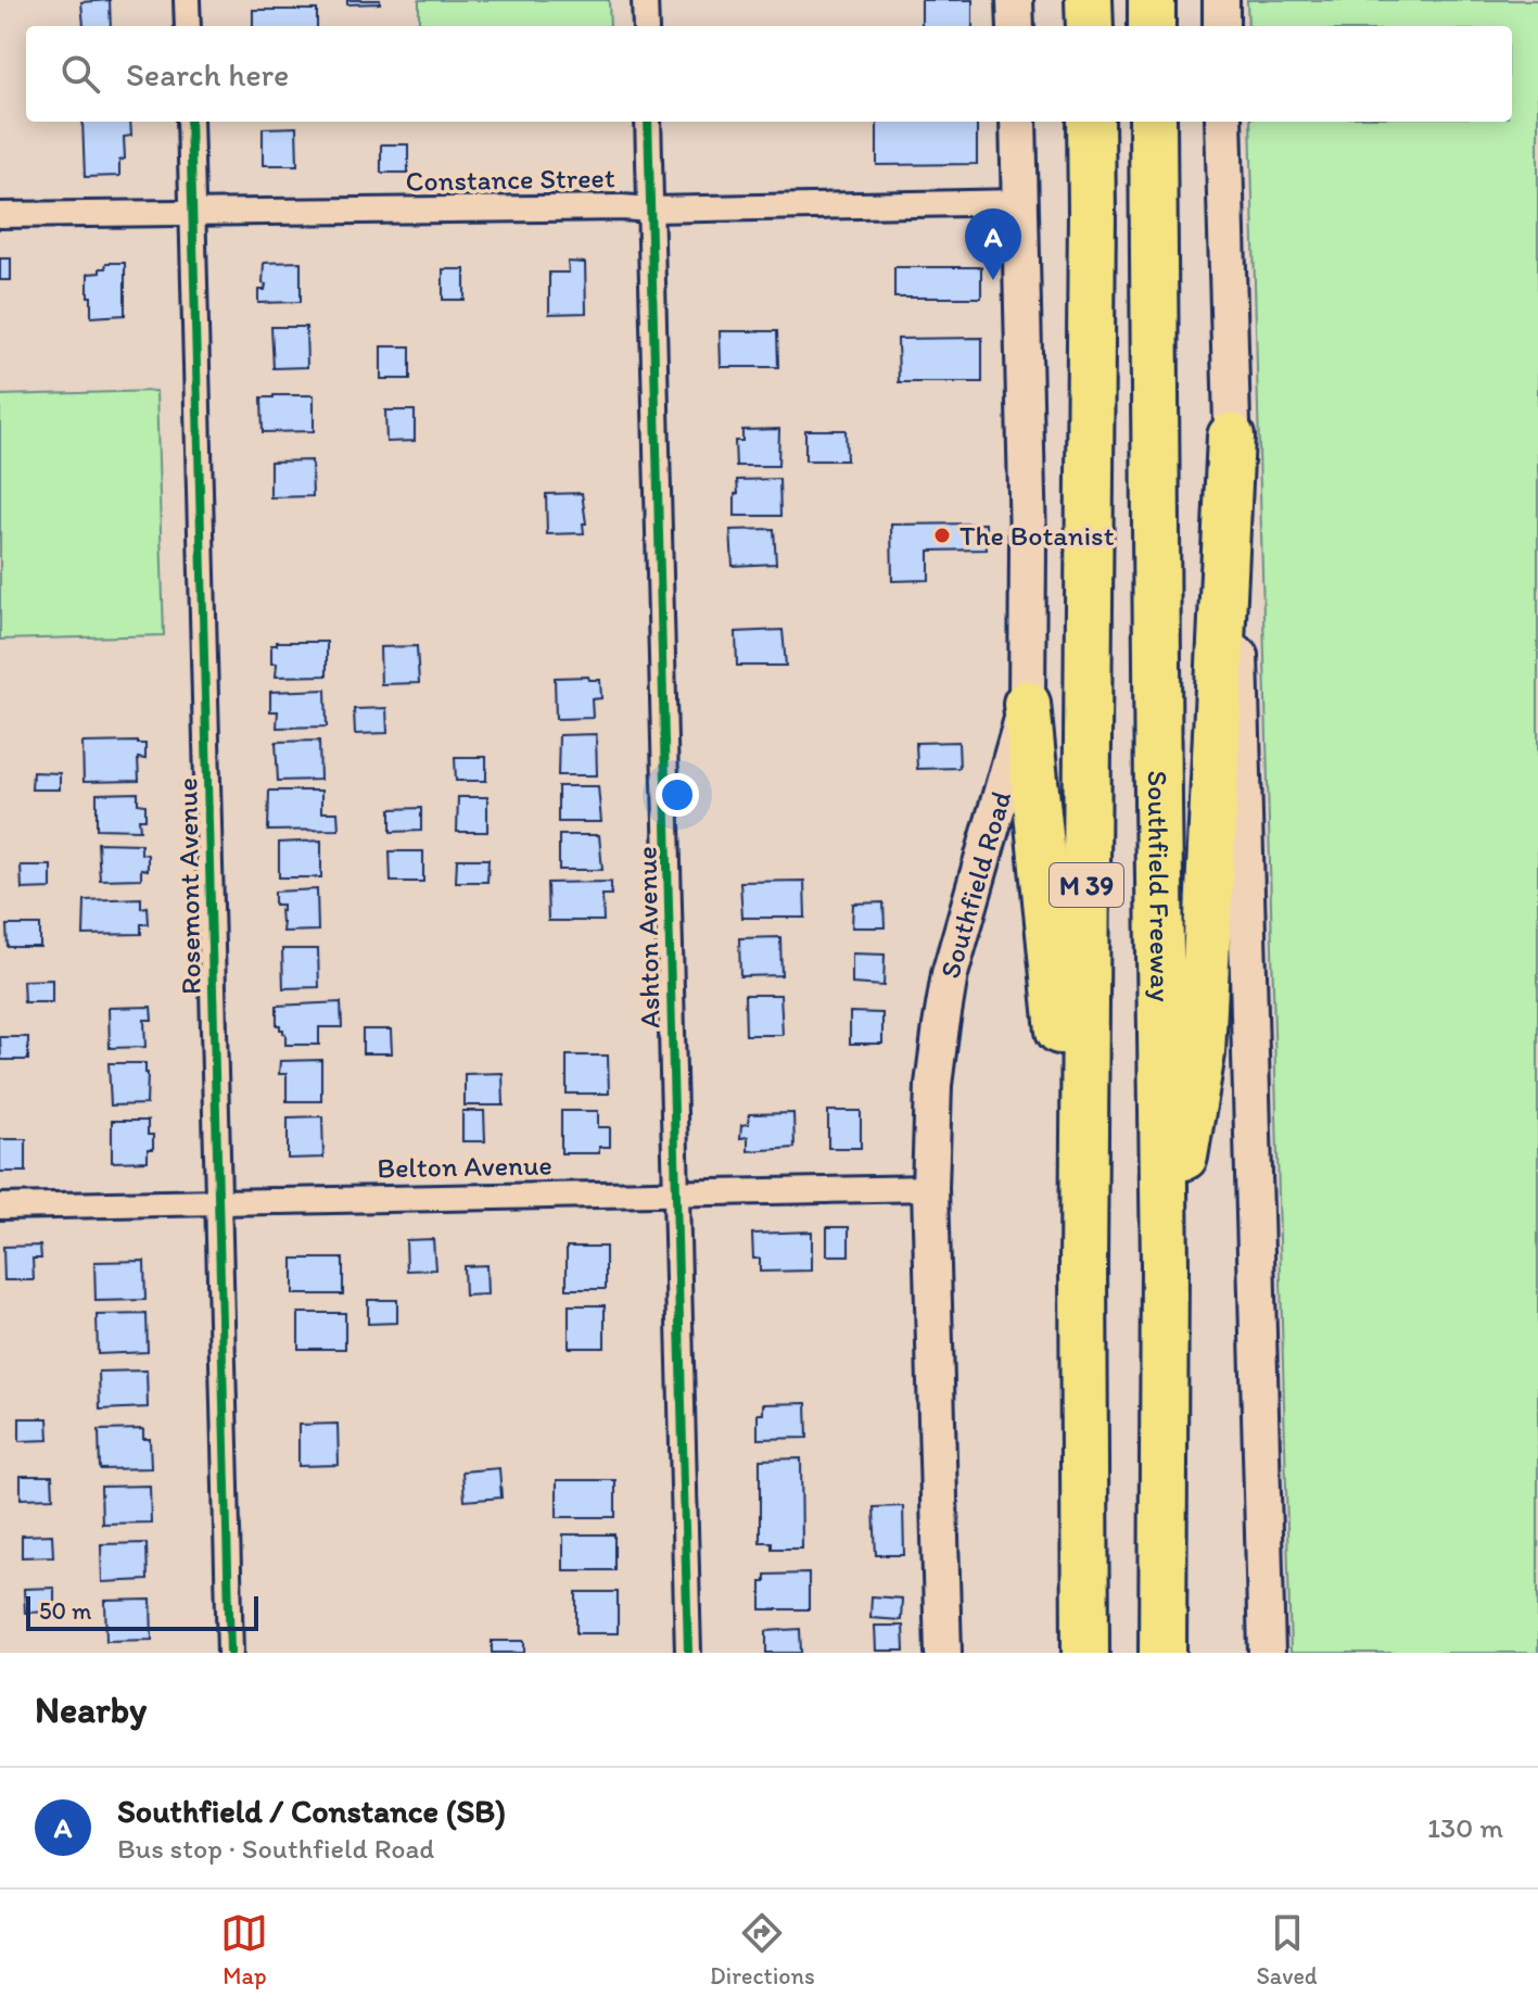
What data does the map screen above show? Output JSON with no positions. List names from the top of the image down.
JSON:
{
  "streets": {
    "highway": ["M 39", "Southfield Freeway"],
    "main road": ["Southfield Road"],
    "street": [
      "Constance Street",
      "Rosemont Avenue",
      "Ashton Avenue",
      "Belton Avenue"
    ]
  },
  "crossings": [
    ["Constance Street", "Southfield Road"],
    ["Constance Street", "Rosemont Avenue"],
    ["Constance Street", "Ashton Avenue"],
    ["Southfield Road", "Belton Avenue"],
    ["Rosemont Avenue", "Belton Avenue"],
    ["Ashton Avenue", "Belton Avenue"]
  ],
  "places": ["The Botanist"],
  "scale_bar": "50 m",
  "page": {
    "search": "Search here",
    "pins": "A",
    "scale": "50 m",
    "heading": "Nearby",
    "list": [
      {
        "mark": "A",
        "name": "Southfield / Constance (SB)",
        "note": "Bus stop · Southfield Road",
        "value": "130 m"
      }
    ],
    "nav": ["Map", "Directions", "Saved"]
  }
}
